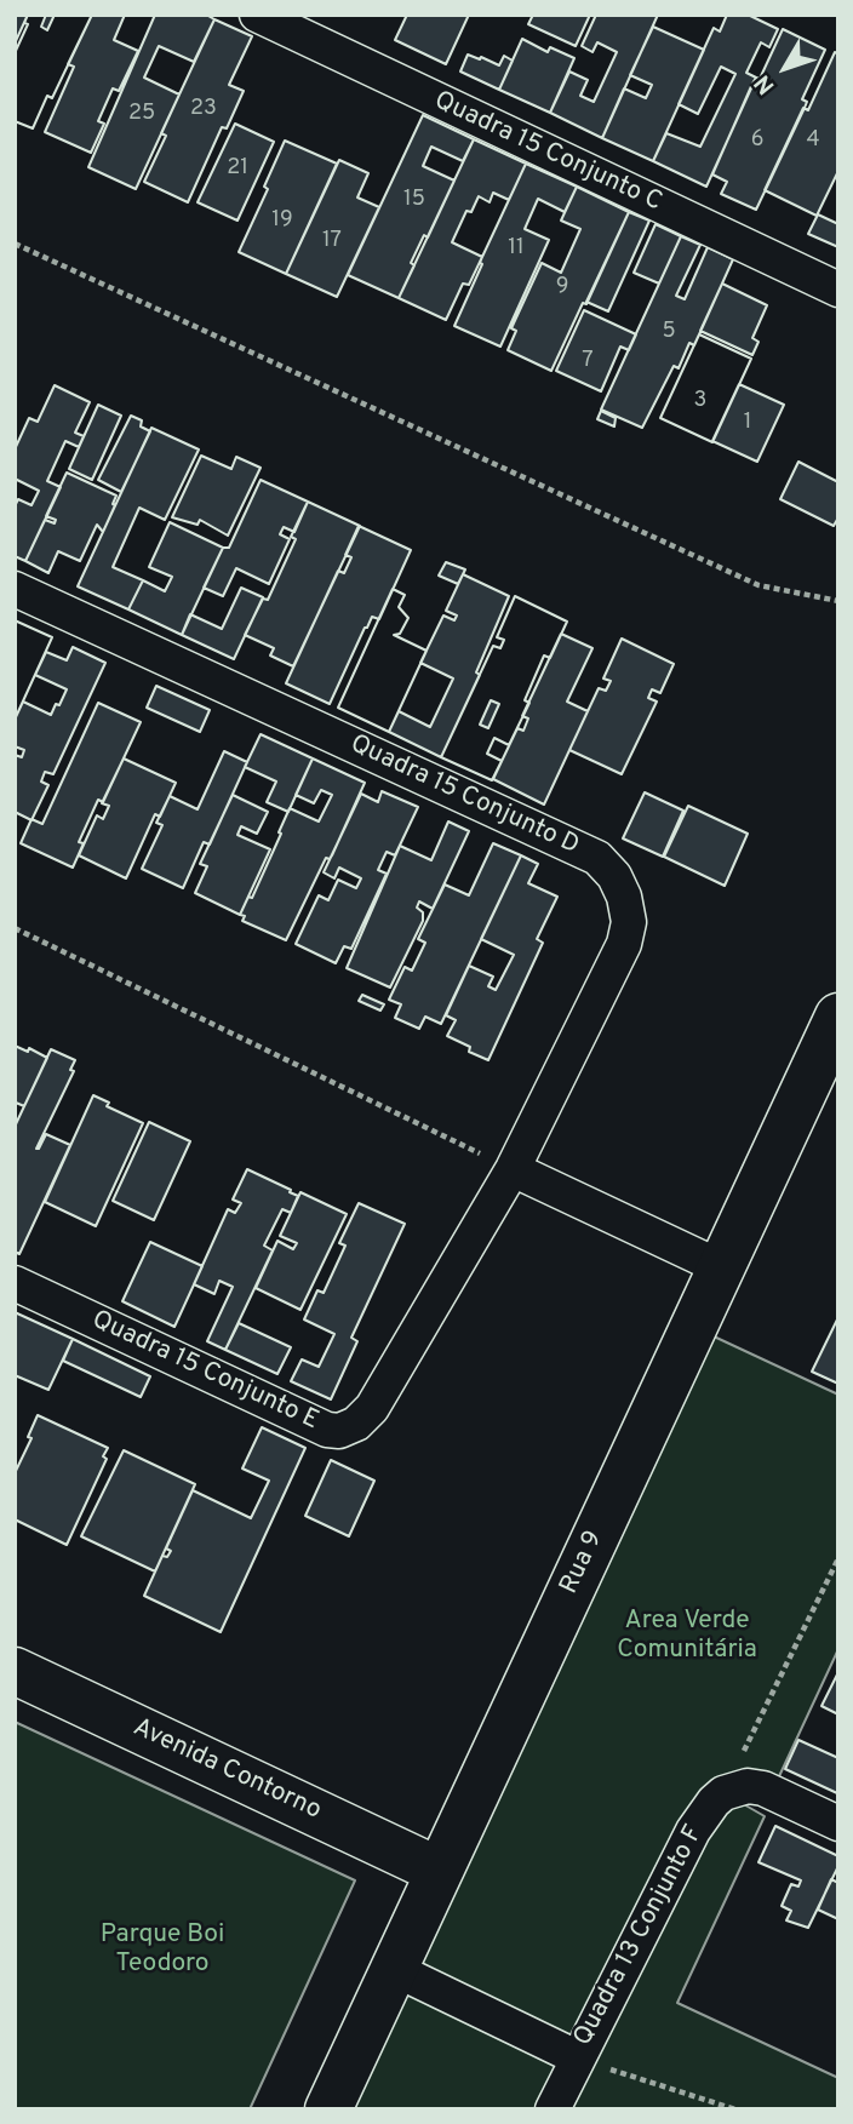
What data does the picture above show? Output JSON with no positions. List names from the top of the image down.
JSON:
{
  "streets": {
    "street": [
      "Quadra 15 Conjunto C",
      "Quadra 15 Conjunto D",
      "Quadra 15 Conjunto E",
      "Rua 9",
      "Avenida Contorno",
      "Quadra 13 Conjunto F"
    ]
  },
  "crossings": [
    ["Quadra 15 Conjunto D", "Quadra 15 Conjunto E"],
    ["Rua 9", "Avenida Contorno"]
  ],
  "parks": ["Area Verde Comunitária", "Parque Boi Teodoro"],
  "house_numbers": [
    "23",
    "25",
    "6",
    "4",
    "21",
    "15",
    "19",
    "17",
    "11",
    "9",
    "5",
    "7",
    "3",
    "1"
  ],
  "north": "bottom left"
}
